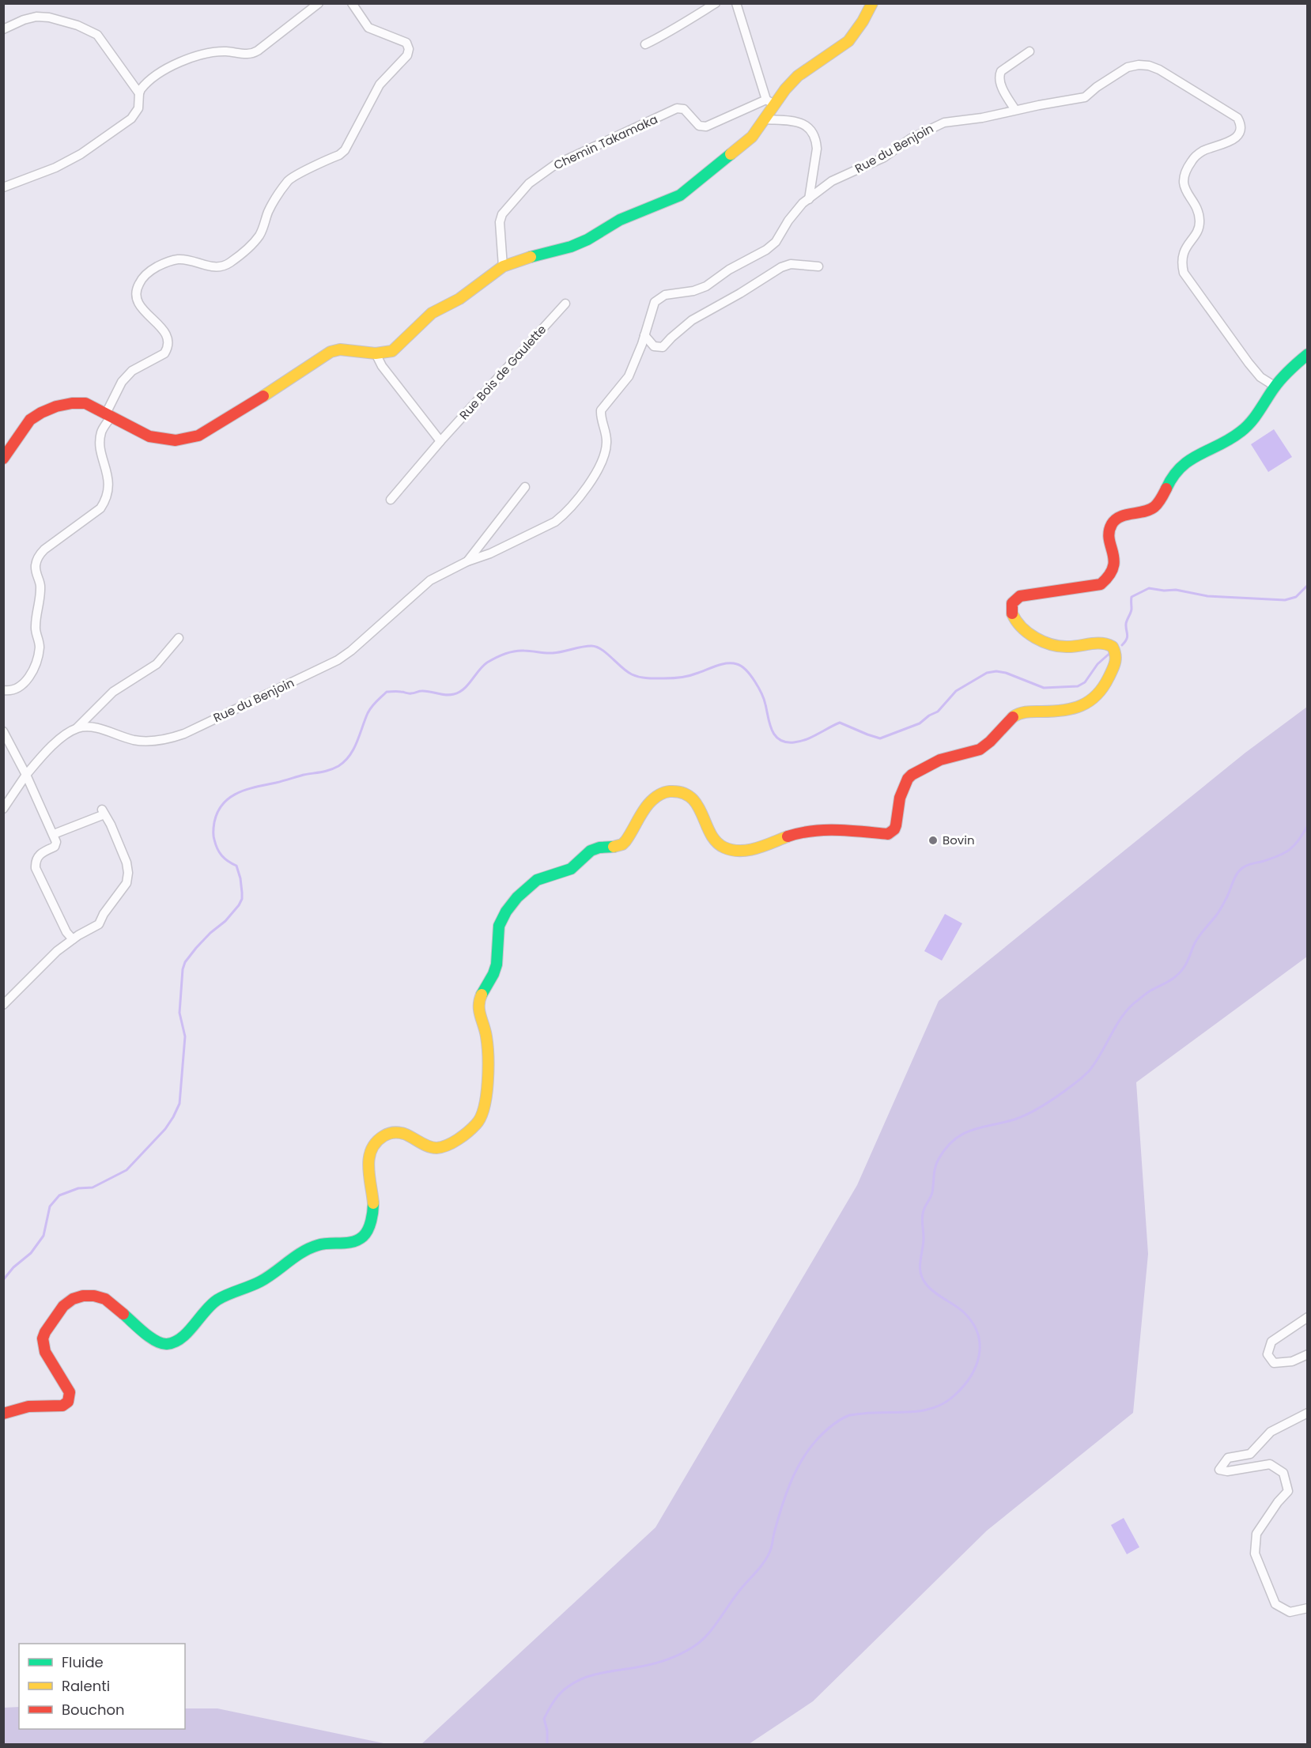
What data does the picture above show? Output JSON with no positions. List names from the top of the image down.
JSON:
{
  "streets": {
    "street": ["Chemin Takamaka", "Rue du Benjoin", "Rue Bois de Gaulette"]
  },
  "places": ["Bovin"],
  "legend": ["Fluide", "Ralenti", "Bouchon"]
}
